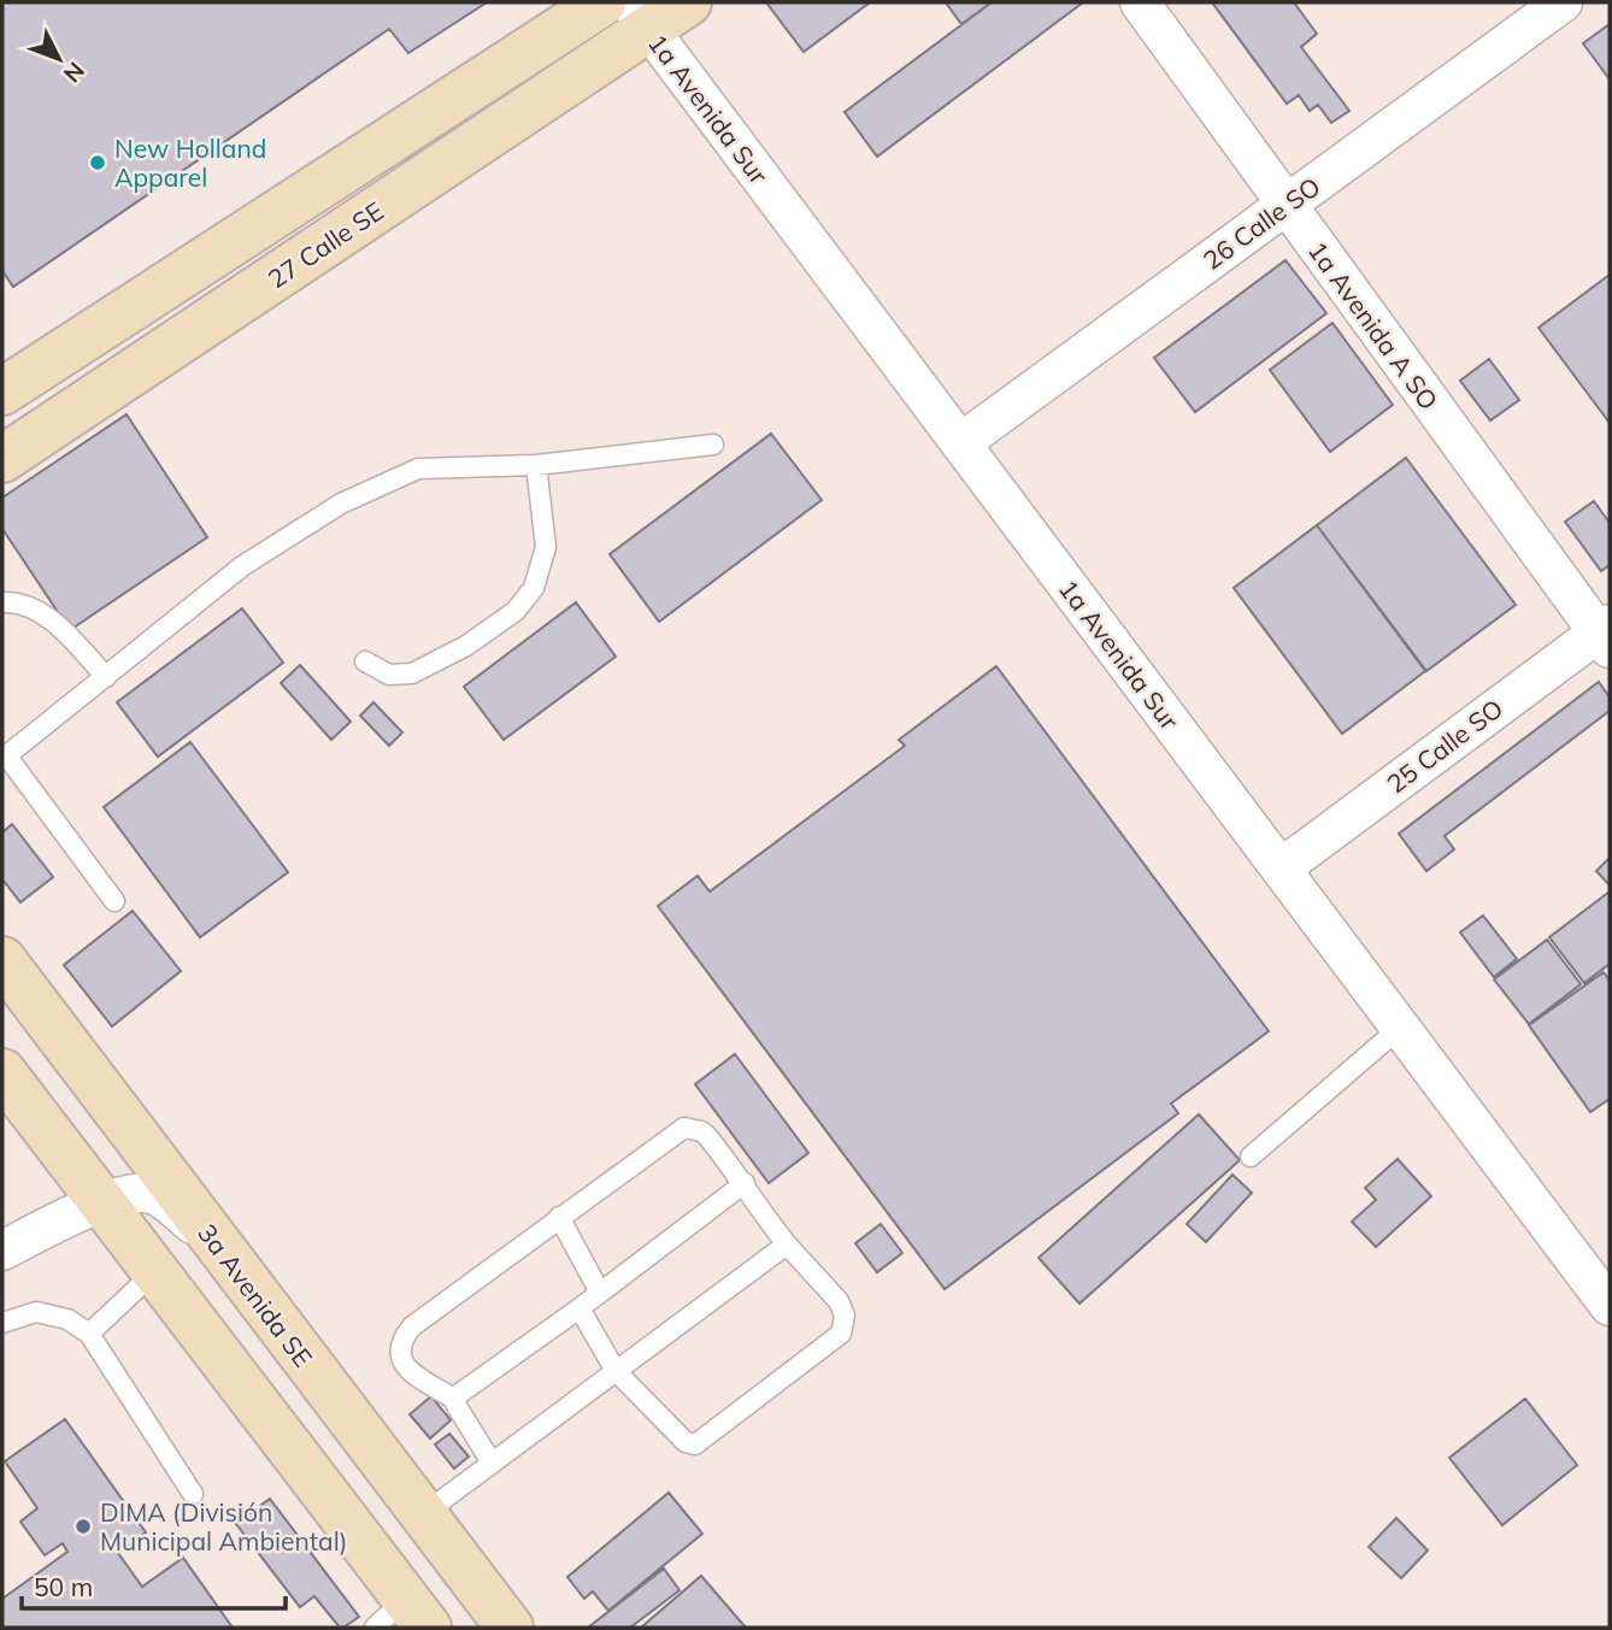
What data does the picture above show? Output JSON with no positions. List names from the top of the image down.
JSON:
{
  "streets": {
    "main road": ["27 Calle SE", "3a Avenida SE"],
    "street": [
      "1a Avenida Sur",
      "26 Calle SO",
      "1a Avenida A SO",
      "25 Calle SO"
    ]
  },
  "crossings": [
    ["1a Avenida Sur", "26 Calle SO"],
    ["1a Avenida Sur", "27 Calle SE"],
    ["1a Avenida Sur", "25 Calle SO"],
    ["26 Calle SO", "1a Avenida A SO"],
    ["1a Avenida A SO", "25 Calle SO"]
  ],
  "places": ["New Holland Apparel", "DIMA (División Municipal Ambiental)"],
  "scale_bar": "50 m",
  "north": "bottom right"
}
